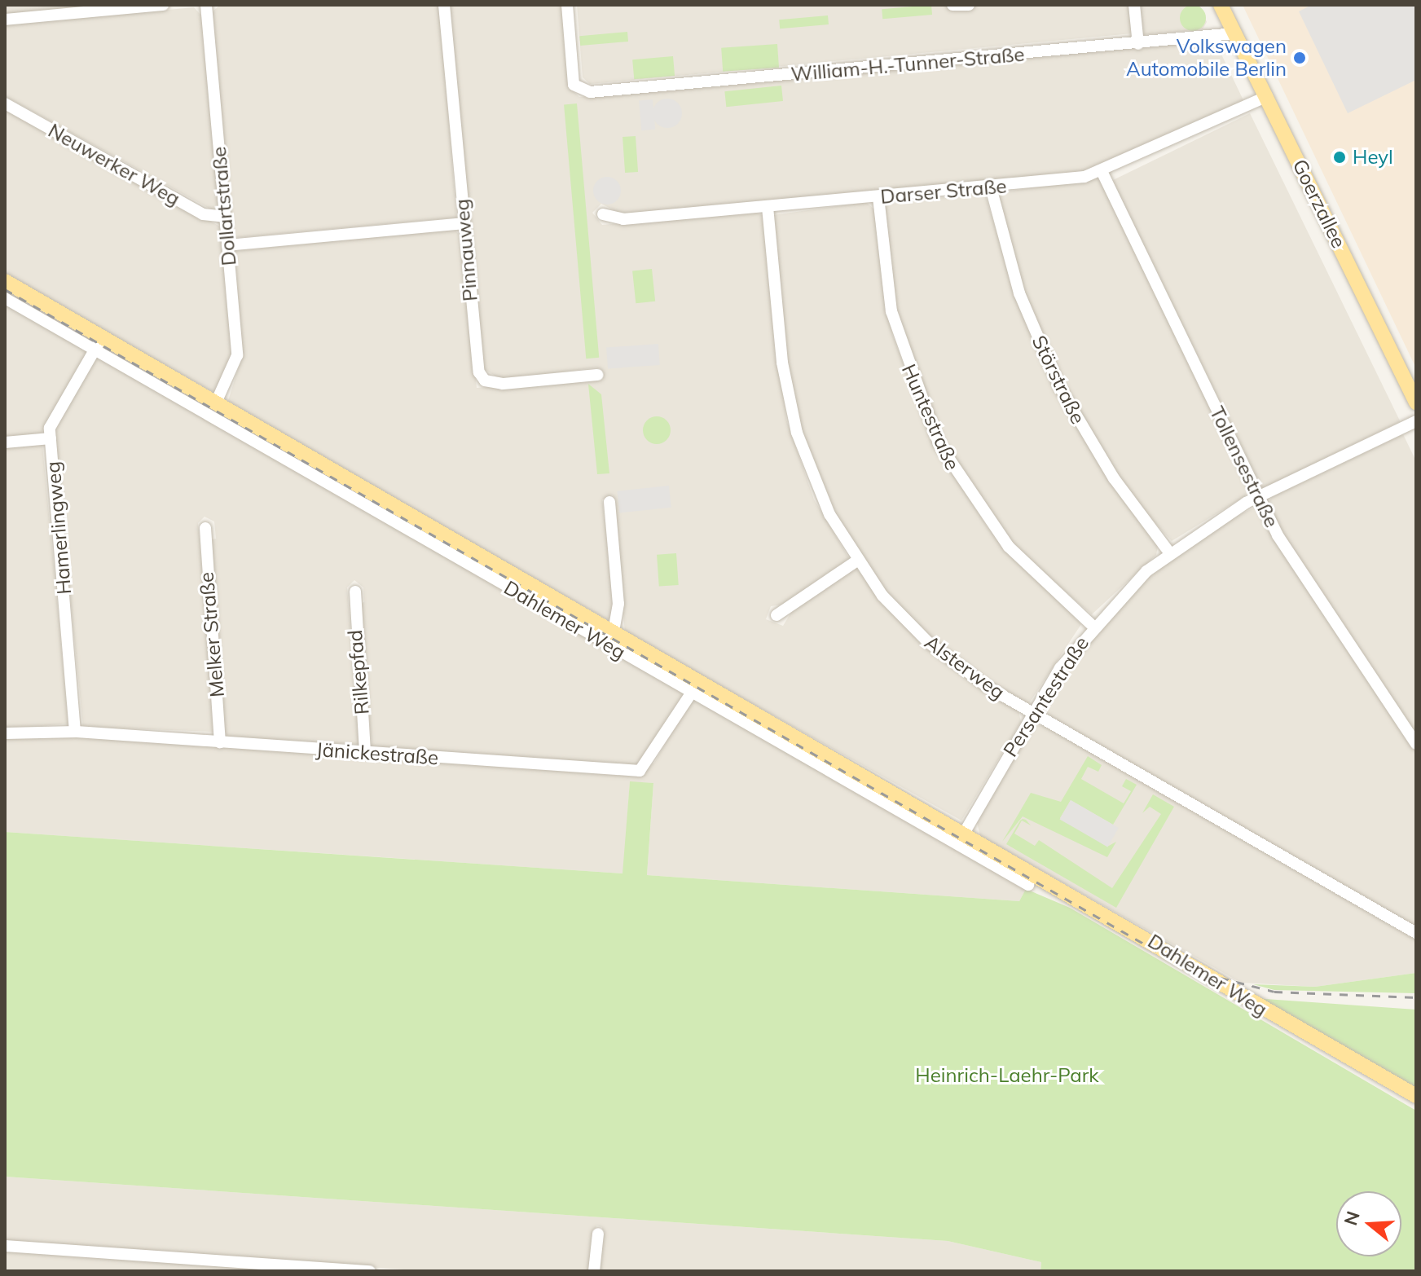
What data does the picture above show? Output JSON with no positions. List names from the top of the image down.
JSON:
{
  "streets": {
    "main road": ["Goerzallee", "Dahlemer Weg"],
    "street": [
      "William-H.-Tunner-Straße",
      "Neuwerker Weg",
      "Darser Straße",
      "Dollartstraße",
      "Pinnauweg",
      "Störstraße",
      "Huntestraße",
      "Tollensestraße",
      "Hamerlingweg",
      "Melker Straße",
      "Alsterweg",
      "Rilkepfad",
      "Persantestraße",
      "Jänickestraße"
    ]
  },
  "crossings": [
    ["William-H.-Tunner-Straße", "Goerzallee"],
    ["Neuwerker Weg", "Dollartstraße"],
    ["Darser Straße", "Goerzallee"],
    ["Darser Straße", "Störstraße"],
    ["Darser Straße", "Huntestraße"],
    ["Darser Straße", "Tollensestraße"],
    ["Darser Straße", "Alsterweg"],
    ["Dollartstraße", "Dahlemer Weg"],
    ["Störstraße", "Persantestraße"],
    ["Huntestraße", "Persantestraße"],
    ["Tollensestraße", "Persantestraße"],
    ["Hamerlingweg", "Dahlemer Weg"],
    ["Hamerlingweg", "Jänickestraße"],
    ["Dahlemer Weg", "Persantestraße"],
    ["Dahlemer Weg", "Jänickestraße"],
    ["Melker Straße", "Jänickestraße"],
    ["Alsterweg", "Persantestraße"],
    ["Rilkepfad", "Jänickestraße"]
  ],
  "parks": ["Heinrich-Laehr-Park"],
  "places": ["Volkswagen Automobile Berlin", "Heyl"],
  "north": "left"
}
